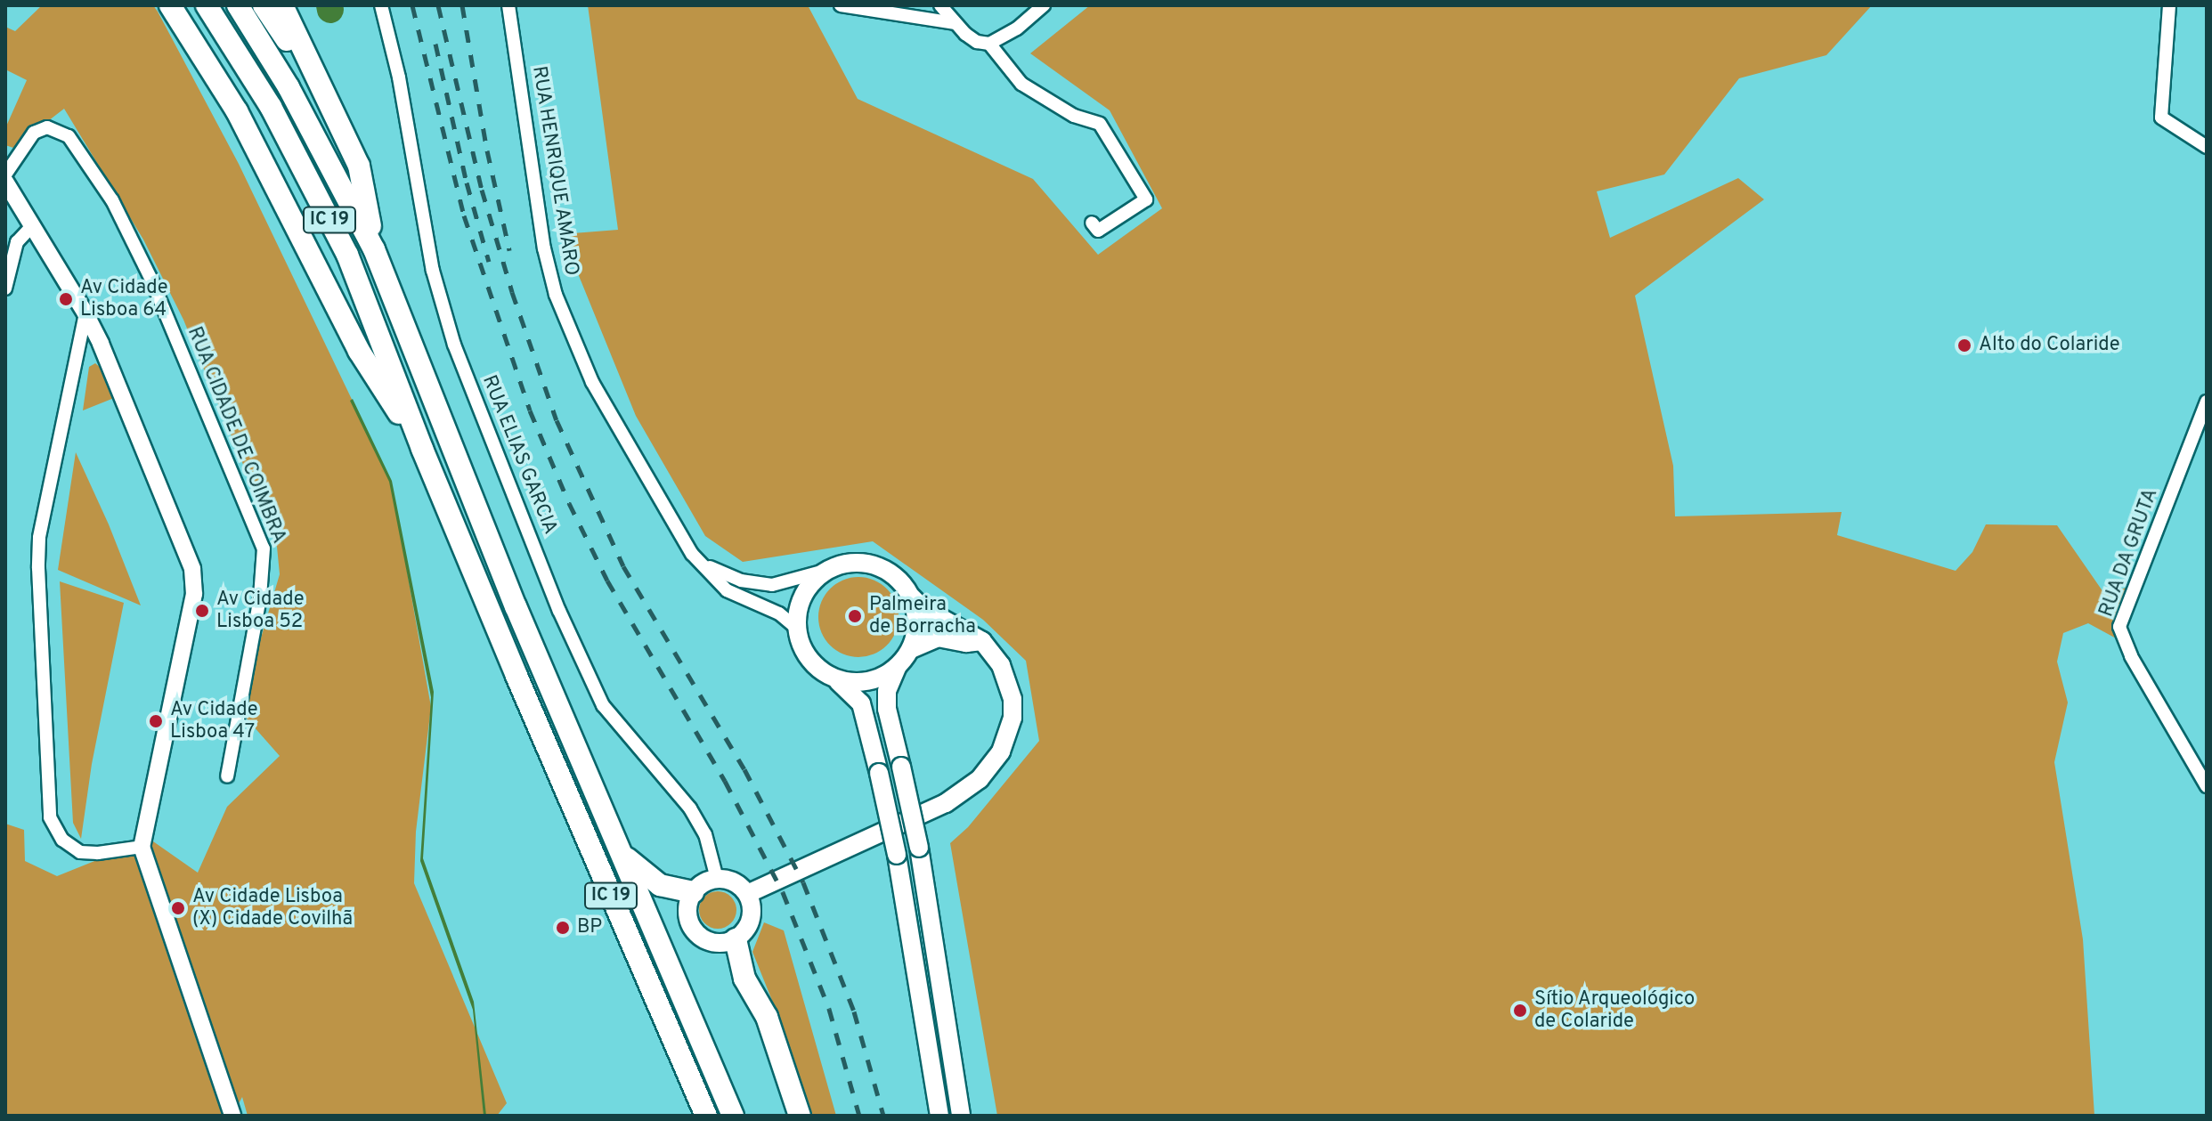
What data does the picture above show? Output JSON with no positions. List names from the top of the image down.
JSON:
{
  "streets": {
    "highway": ["IC 19"],
    "street": [
      "RUA HENRIQUE AMARO",
      "RUA CIDADE DE COIMBRA",
      "RUA ELIAS GARCIA",
      "RUA DA GRUTA"
    ]
  },
  "places": [
    "Av Cidade Lisboa 64",
    "Alto do Colaride",
    "Av Cidade Lisboa 52",
    "Palmeira de Borracha",
    "Av Cidade Lisboa 47",
    "Av Cidade Lisboa (X) Cidade Covilhã",
    "BP",
    "Sítio Arqueológico de Colaride"
  ]
}
